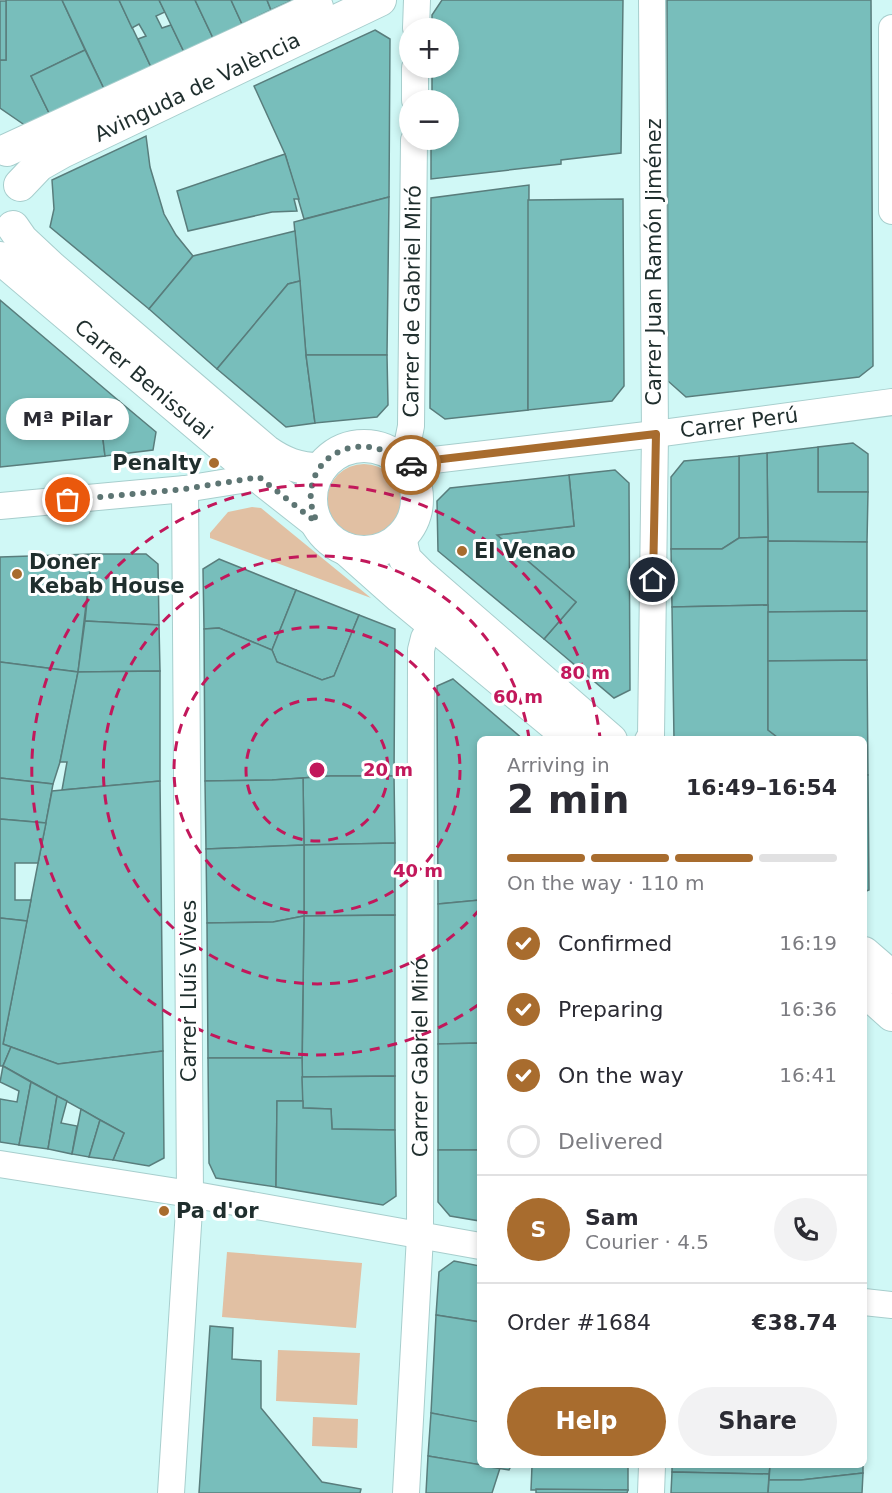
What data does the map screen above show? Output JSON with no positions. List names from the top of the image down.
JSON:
{
  "streets": {
    "street": [
      "Avinguda de València",
      "Carrer Juan Ramón Jiménez",
      "Carrer de Gabriel Miró",
      "Carrer Benissuai",
      "Carrer Perú",
      "Carrer Lluís Vives",
      "Carrer Gabriel Miró"
    ]
  },
  "crossings": [
    ["Carrer Juan Ramón Jiménez", "Carrer Perú"],
    ["Carrer de Gabriel Miró", "Carrer Benissuai"],
    ["Carrer de Gabriel Miró", "Carrer Perú"],
    ["Carrer Benissuai", "Carrer Perú"]
  ],
  "places": [
    "Penalty",
    "Mª Pilar",
    "El Venao",
    "Doner Kebab House",
    "Pa d'or"
  ],
  "page": {
    "map_buttons": ["+", "−"],
    "bubble": "Mª Pilar",
    "heading": ["2 min", "Arriving in", "16:49–16:54"],
    "panel": [
      "Sam",
      "Courier · 4.5",
      "Order #1684",
      "€38.74"
    ],
    "bar": "On the way · 110 m",
    "list": [
      ["Confirmed", "16:19"],
      ["Preparing", "16:36"],
      ["On the way", "16:41"],
      "Delivered"
    ],
    "round": "S",
    "buttons": ["Help", "Share"]
  },
  "rings": [
    "80 m",
    "60 m",
    "20 m",
    "40 m"
  ]
}
